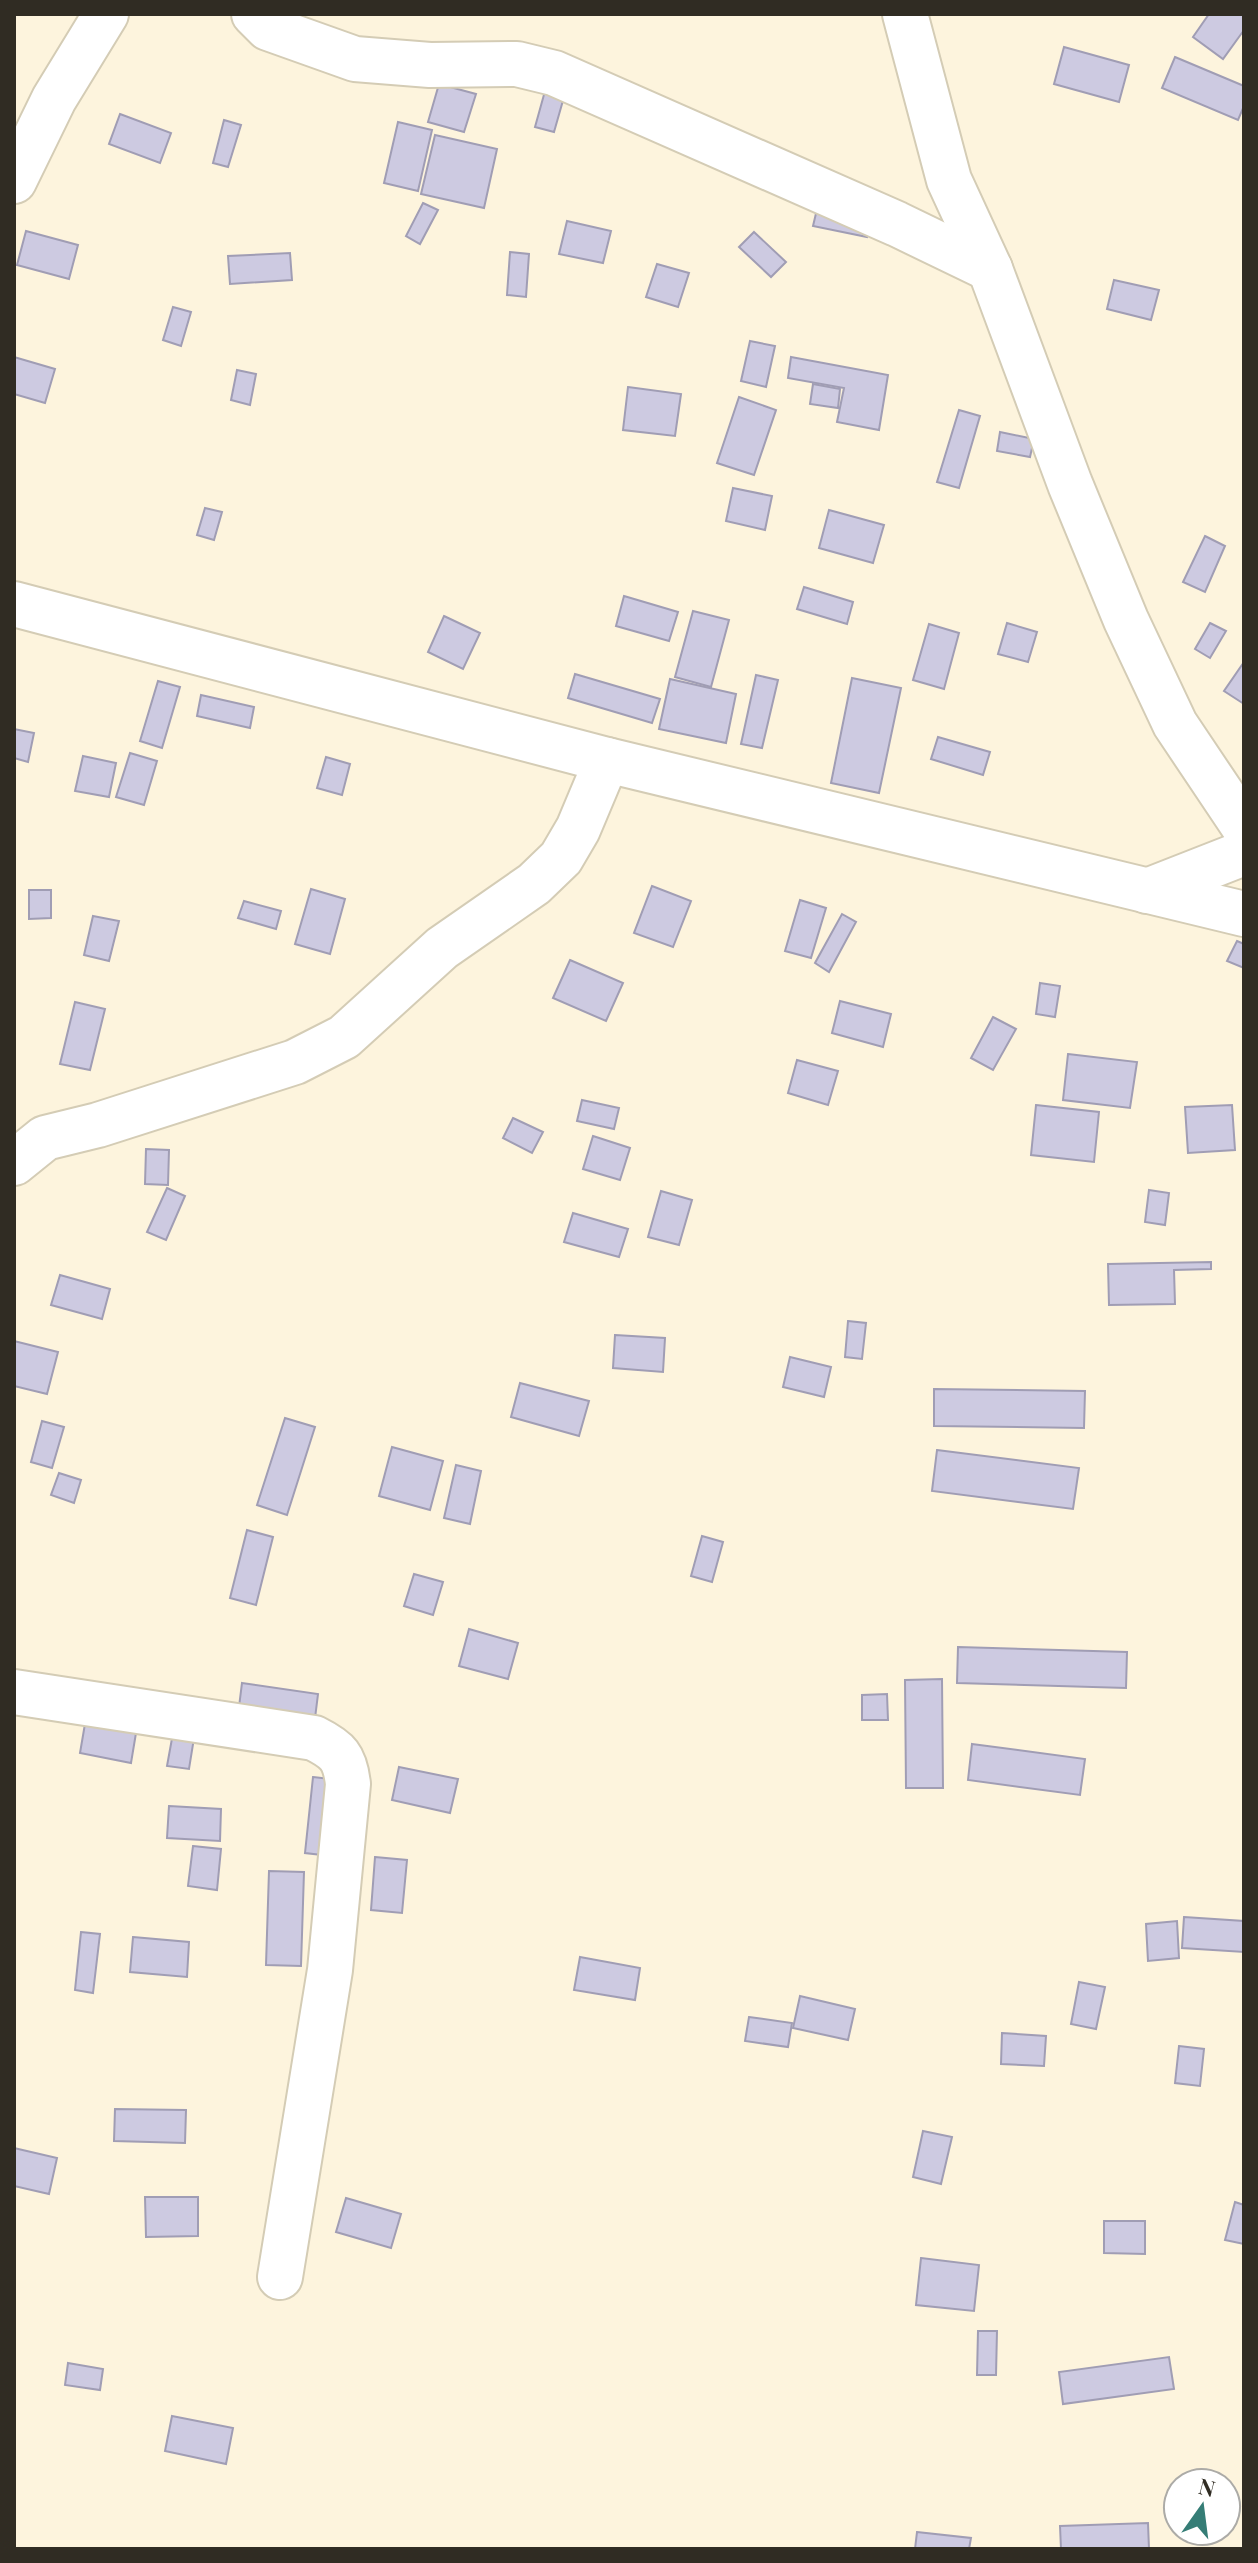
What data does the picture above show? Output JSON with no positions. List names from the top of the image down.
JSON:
{
  "north": "top"
}
